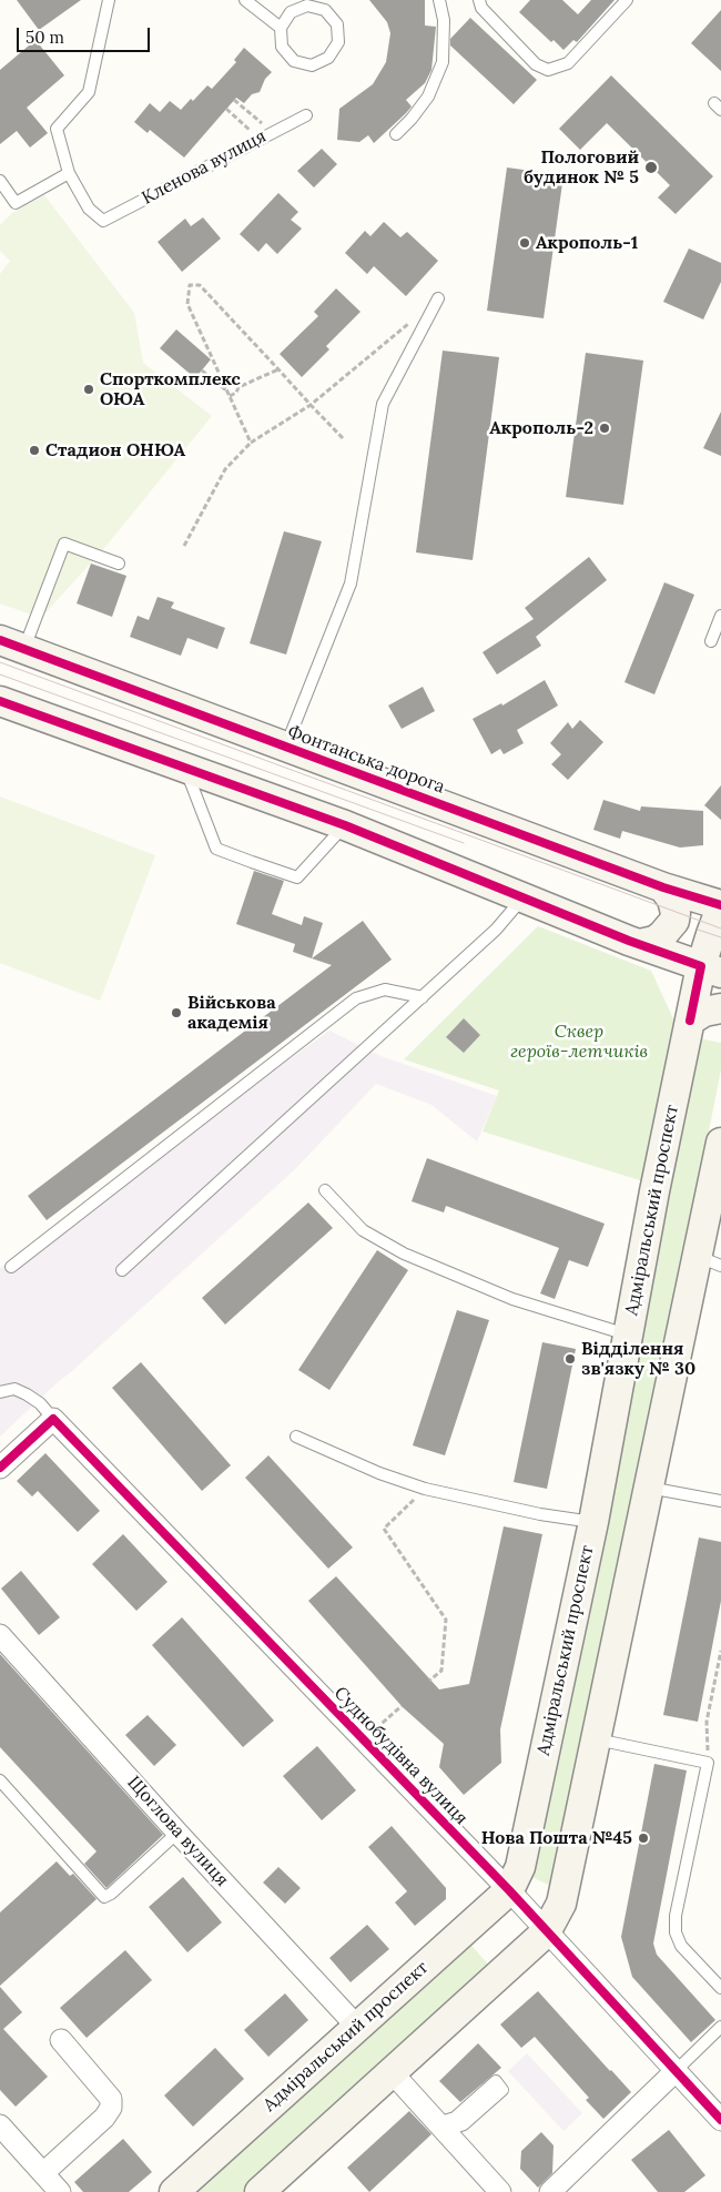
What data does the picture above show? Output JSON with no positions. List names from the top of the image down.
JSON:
{
  "streets": {
    "main road": ["Фонтанська дорога", "Адміральський проспект"],
    "street": ["Суднобудівна вулиця", "Щоглова вулиця"],
    "lane": ["Кленова вулиця"]
  },
  "crossings": [
    ["Фонтанська дорога", "Адміральський проспект"],
    ["Адміральський проспект", "Суднобудівна вулиця"],
    ["Адміральський проспект", "Щоглова вулиця"]
  ],
  "parks": ["Сквер героїв-летчиків"],
  "places": [
    "Пологовий будинок № 5",
    "Акрополь-1",
    "Спорткомплекс ОЮА",
    "Акрополь-2",
    "Стадион ОНЮА",
    "Військова академія",
    "Відділення зв'язку № 30",
    "Нова Пошта №45"
  ],
  "scale_bar": "50 m"
}
